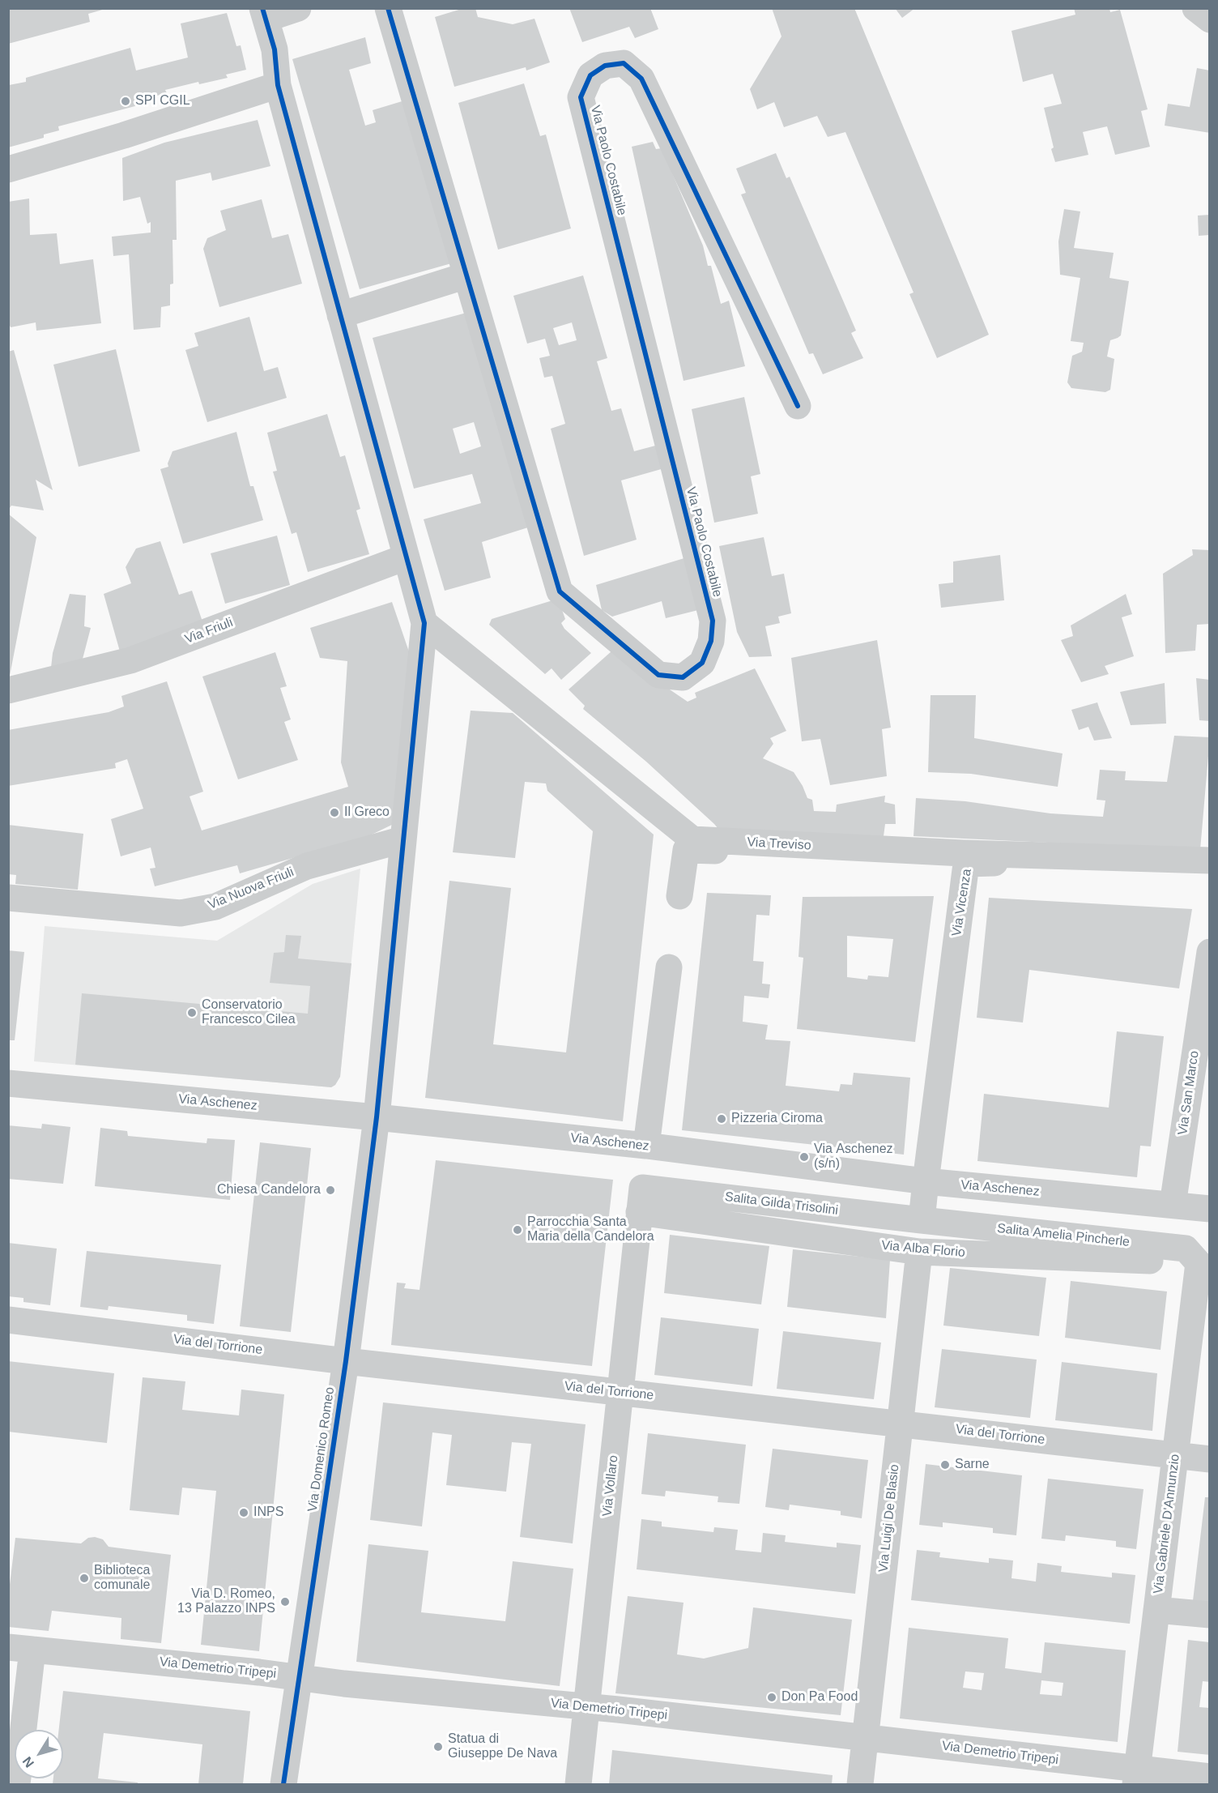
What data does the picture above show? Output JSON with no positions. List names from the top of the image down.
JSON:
{
  "streets": {
    "street": [
      "Via Paolo Costabile",
      "Via Friuli",
      "Via Treviso",
      "Via Nuova Friuli",
      "Via Vicenza",
      "Via San Marco",
      "Via Aschenez",
      "Salita Gilda Trisolini",
      "Salita Amelia Pincherle",
      "Via Alba Florio",
      "Via del Torrione",
      "Via Domenico Romeo",
      "Via Vollaro",
      "Via Luigi De Blasio",
      "Via Gabriele D'Annunzio",
      "Via Demetrio Tripepi"
    ]
  },
  "crossings": [
    ["Via Treviso", "Via Vicenza"],
    ["Via Treviso", "Via Domenico Romeo"],
    ["Via Nuova Friuli", "Via Domenico Romeo"],
    ["Via Vicenza", "Via Aschenez"],
    ["Via Vicenza", "Salita Gilda Trisolini"],
    ["Via Vicenza", "Salita Amelia Pincherle"],
    ["Via San Marco", "Via Aschenez"],
    ["Via Aschenez", "Via Domenico Romeo"],
    ["Salita Gilda Trisolini", "Salita Amelia Pincherle"],
    ["Salita Gilda Trisolini", "Via Alba Florio"],
    ["Salita Gilda Trisolini", "Via Vollaro"],
    ["Salita Amelia Pincherle", "Via Alba Florio"],
    ["Salita Amelia Pincherle", "Via Gabriele D'Annunzio"],
    ["Via Alba Florio", "Via Vollaro"],
    ["Via Alba Florio", "Via Luigi De Blasio"],
    ["Via Alba Florio", "Via Gabriele D'Annunzio"],
    ["Via del Torrione", "Via Domenico Romeo"],
    ["Via del Torrione", "Via Vollaro"],
    ["Via del Torrione", "Via Luigi De Blasio"],
    ["Via del Torrione", "Via Gabriele D'Annunzio"],
    ["Via Domenico Romeo", "Via Demetrio Tripepi"],
    ["Via Vollaro", "Via Demetrio Tripepi"],
    ["Via Luigi De Blasio", "Via Demetrio Tripepi"],
    ["Via Gabriele D'Annunzio", "Via Demetrio Tripepi"]
  ],
  "places": [
    "SPI CGIL",
    "Il Greco",
    "Conservatorio Francesco Cilea",
    "Pizzeria Ciroma",
    "Via Aschenez (s/n)",
    "Chiesa Candelora",
    "Parrocchia Santa Maria della Candelora",
    "Sarne",
    "INPS",
    "Biblioteca comunale",
    "Via D. Romeo, 13 Palazzo INPS",
    "Don Pa Food",
    "Statua di Giuseppe De Nava"
  ],
  "north": "bottom left"
}
